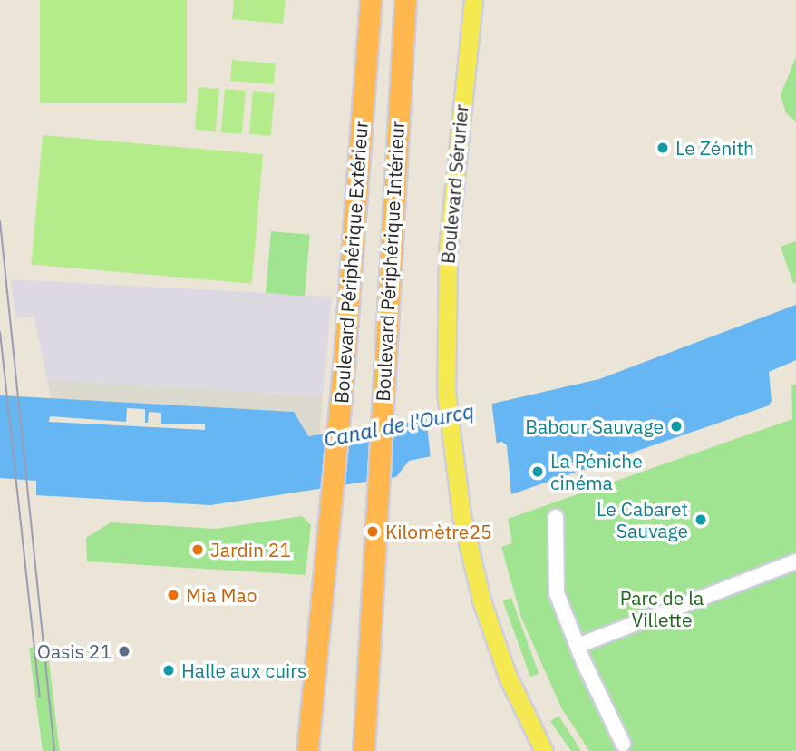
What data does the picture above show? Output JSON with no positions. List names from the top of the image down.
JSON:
{
  "streets": {
    "highway": ["Boulevard Périphérique Intérieur", "Boulevard Périphérique Extérieur"],
    "main road": ["Boulevard Sérurier"]
  },
  "water": ["Canal de l'Ourcq"],
  "parks": ["Parc de la Villette"],
  "places": [
    "Le Zénith",
    "Babour Sauvage",
    "La Péniche cinéma",
    "Le Cabaret Sauvage",
    "Kilomètre25",
    "Jardin 21",
    "Mia Mao",
    "Oasis 21",
    "Halle aux cuirs"
  ]
}
